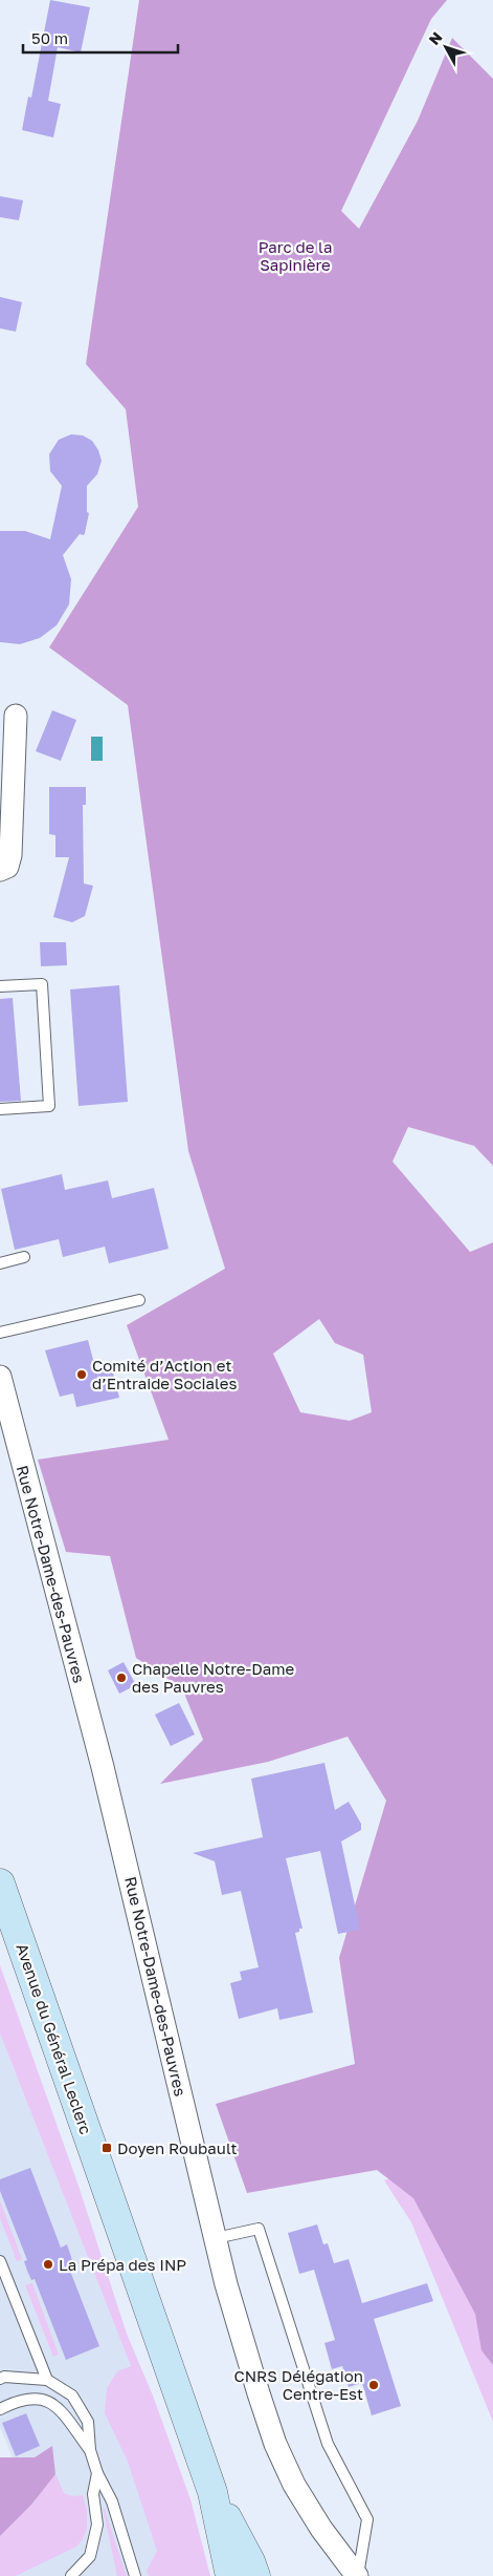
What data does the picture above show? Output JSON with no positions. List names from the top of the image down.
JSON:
{
  "streets": {
    "main road": ["Avenue du Général Leclerc"],
    "street": ["Rue Notre-Dame-des-Pauvres"]
  },
  "parks": ["Parc de la Sapinière"],
  "places": {
    "other": [
      "Comité d’Action et d’Entraide Sociales",
      "Chapelle Notre-Dame des Pauvres",
      "La Prépa des INP",
      "CNRS Délégation Centre-Est"
    ],
    "transit": ["Doyen Roubault"]
  },
  "scale_bar": "50 m",
  "north": "top left"
}
